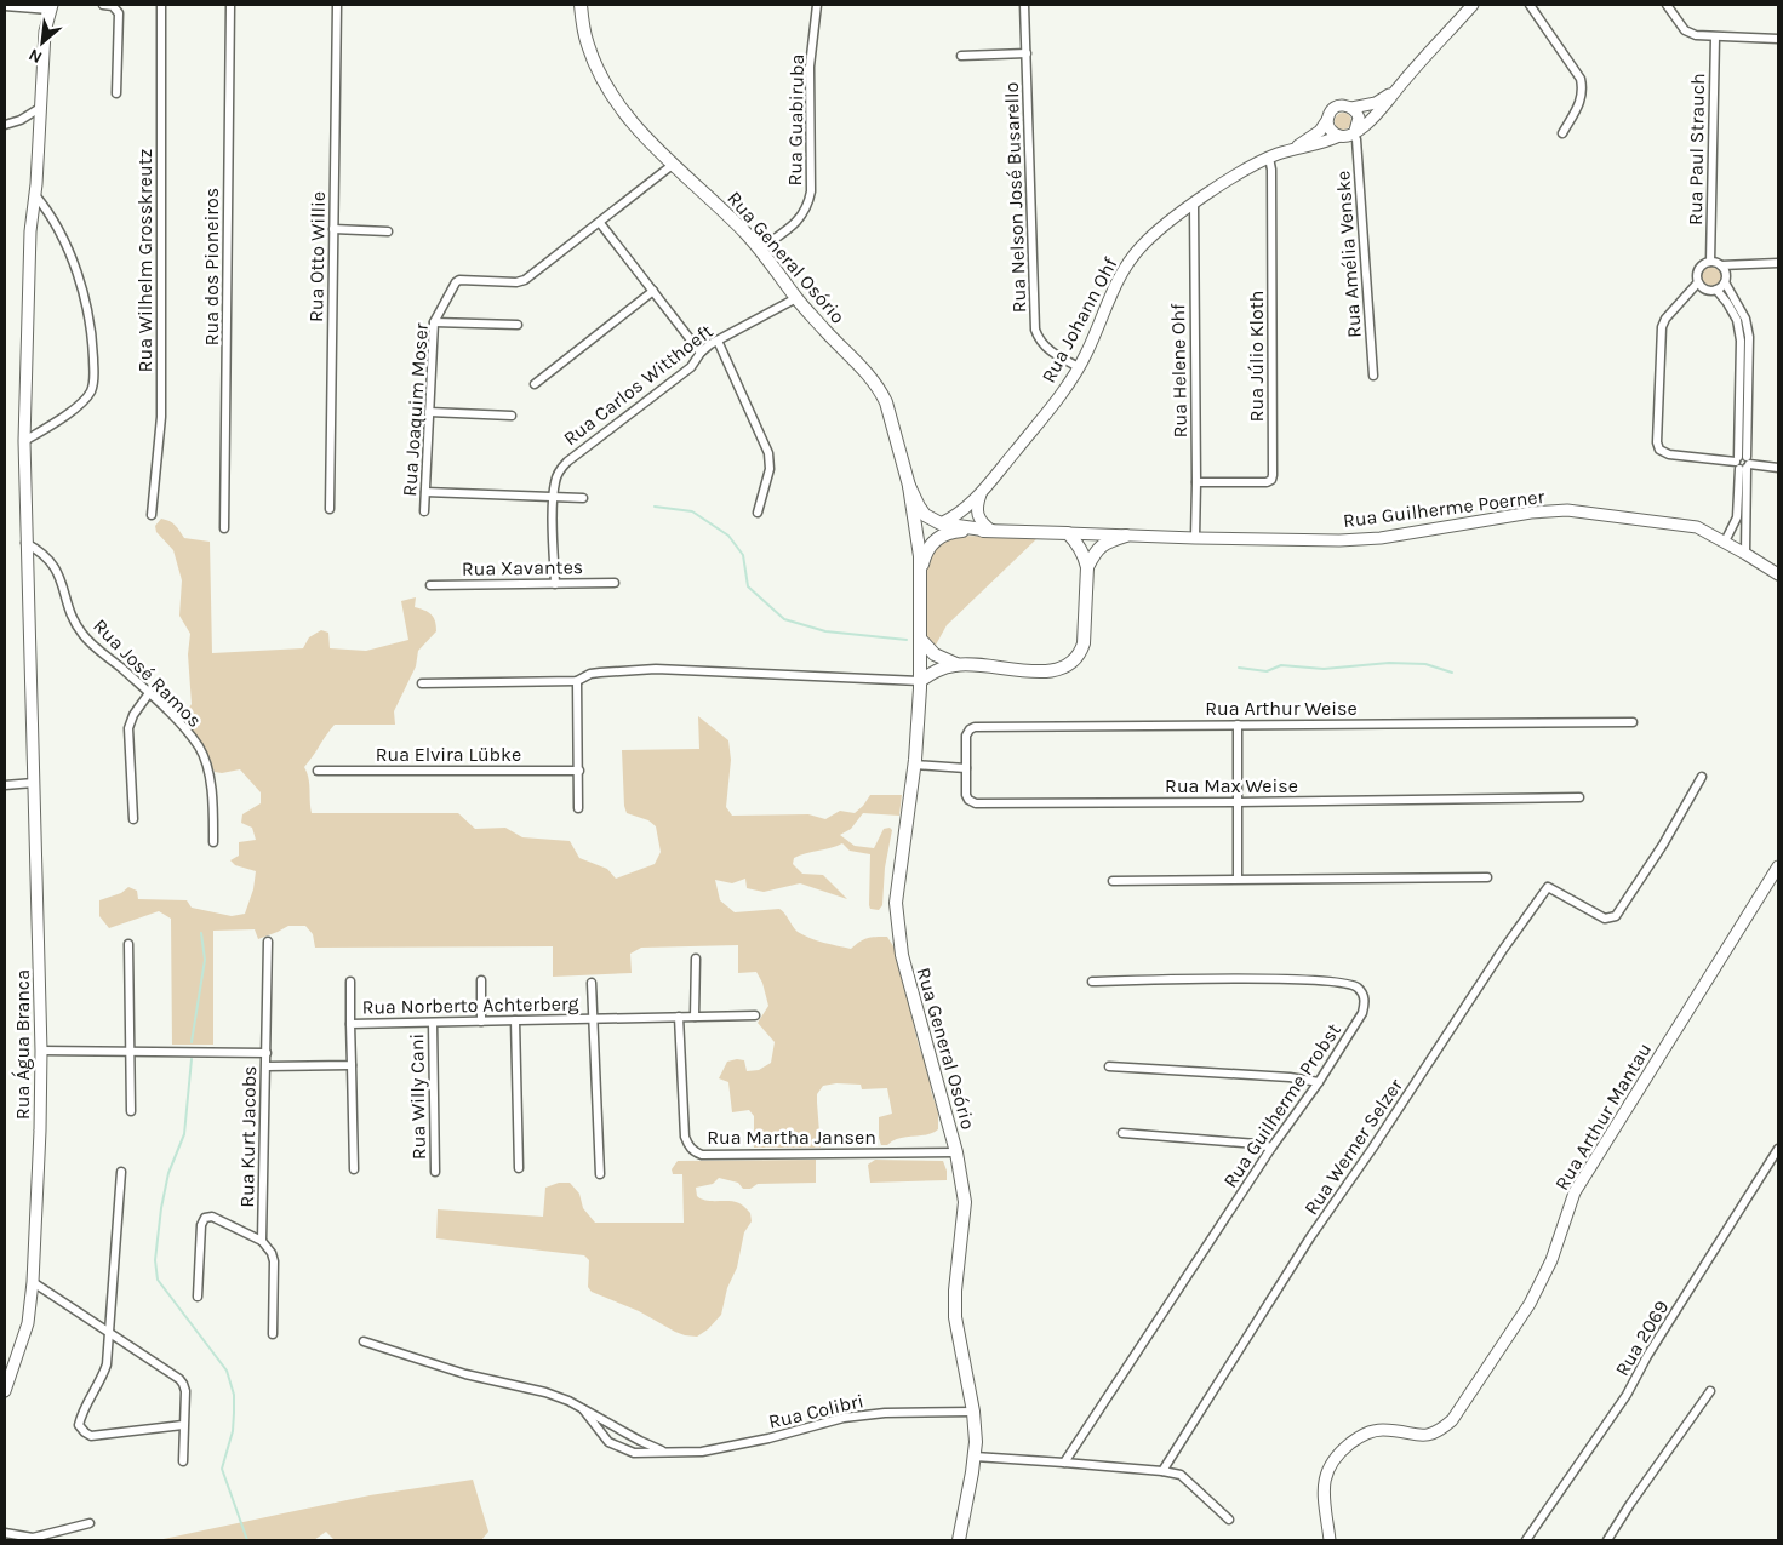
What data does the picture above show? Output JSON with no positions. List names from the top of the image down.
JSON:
{
  "streets": {
    "main road": ["Rua General Osório", "Rua Guilherme Poerner"],
    "street": [
      "Rua Guabiruba",
      "Rua Paul Strauch",
      "Rua Nelson José Busarello",
      "Rua Amélia Venske",
      "Rua Otto Willie",
      "Rua Wilhelm Grosskreutz",
      "Rua dos Pioneiros",
      "Rua Johann Ohf",
      "Rua Júlio Kloth",
      "Rua Helene Ohf",
      "Rua Carlos Witthoeft",
      "Rua Joaquim Moser",
      "Rua Xavantes",
      "Rua José Ramos",
      "Rua Arthur Weise",
      "Rua Elvira Lübke",
      "Rua Max Weise",
      "Rua Norberto Achterberg",
      "Rua Água Branca",
      "Rua Willy Cani",
      "Rua Guilherme Probst",
      "Rua Arthur Mantau",
      "Rua Kurt Jacobs",
      "Rua Martha Jansen",
      "Rua Werner Selzer",
      "Rua 2069",
      "Rua Colibri"
    ]
  },
  "crossings": [
    ["Rua Guabiruba", "Rua General Osório"],
    ["Rua Nelson José Busarello", "Rua Johann Ohf"],
    ["Rua Amélia Venske", "Rua Johann Ohf"],
    ["Rua General Osório", "Rua Johann Ohf"],
    ["Rua General Osório", "Rua Carlos Witthoeft"],
    ["Rua General Osório", "Rua Joaquim Moser"],
    ["Rua General Osório", "Rua Guilherme Poerner"],
    ["Rua General Osório", "Rua Martha Jansen"],
    ["Rua General Osório", "Rua Colibri"],
    ["Rua Johann Ohf", "Rua Júlio Kloth"],
    ["Rua Johann Ohf", "Rua Helene Ohf"],
    ["Rua Júlio Kloth", "Rua Helene Ohf"],
    ["Rua Helene Ohf", "Rua Guilherme Poerner"],
    ["Rua Carlos Witthoeft", "Rua Xavantes"],
    ["Rua José Ramos", "Rua Água Branca"],
    ["Rua Arthur Weise", "Rua Max Weise"],
    ["Rua Norberto Achterberg", "Rua Willy Cani"],
    ["Rua Norberto Achterberg", "Rua Martha Jansen"],
    ["Rua Água Branca", "Rua Kurt Jacobs"]
  ],
  "north": "bottom left"
}
